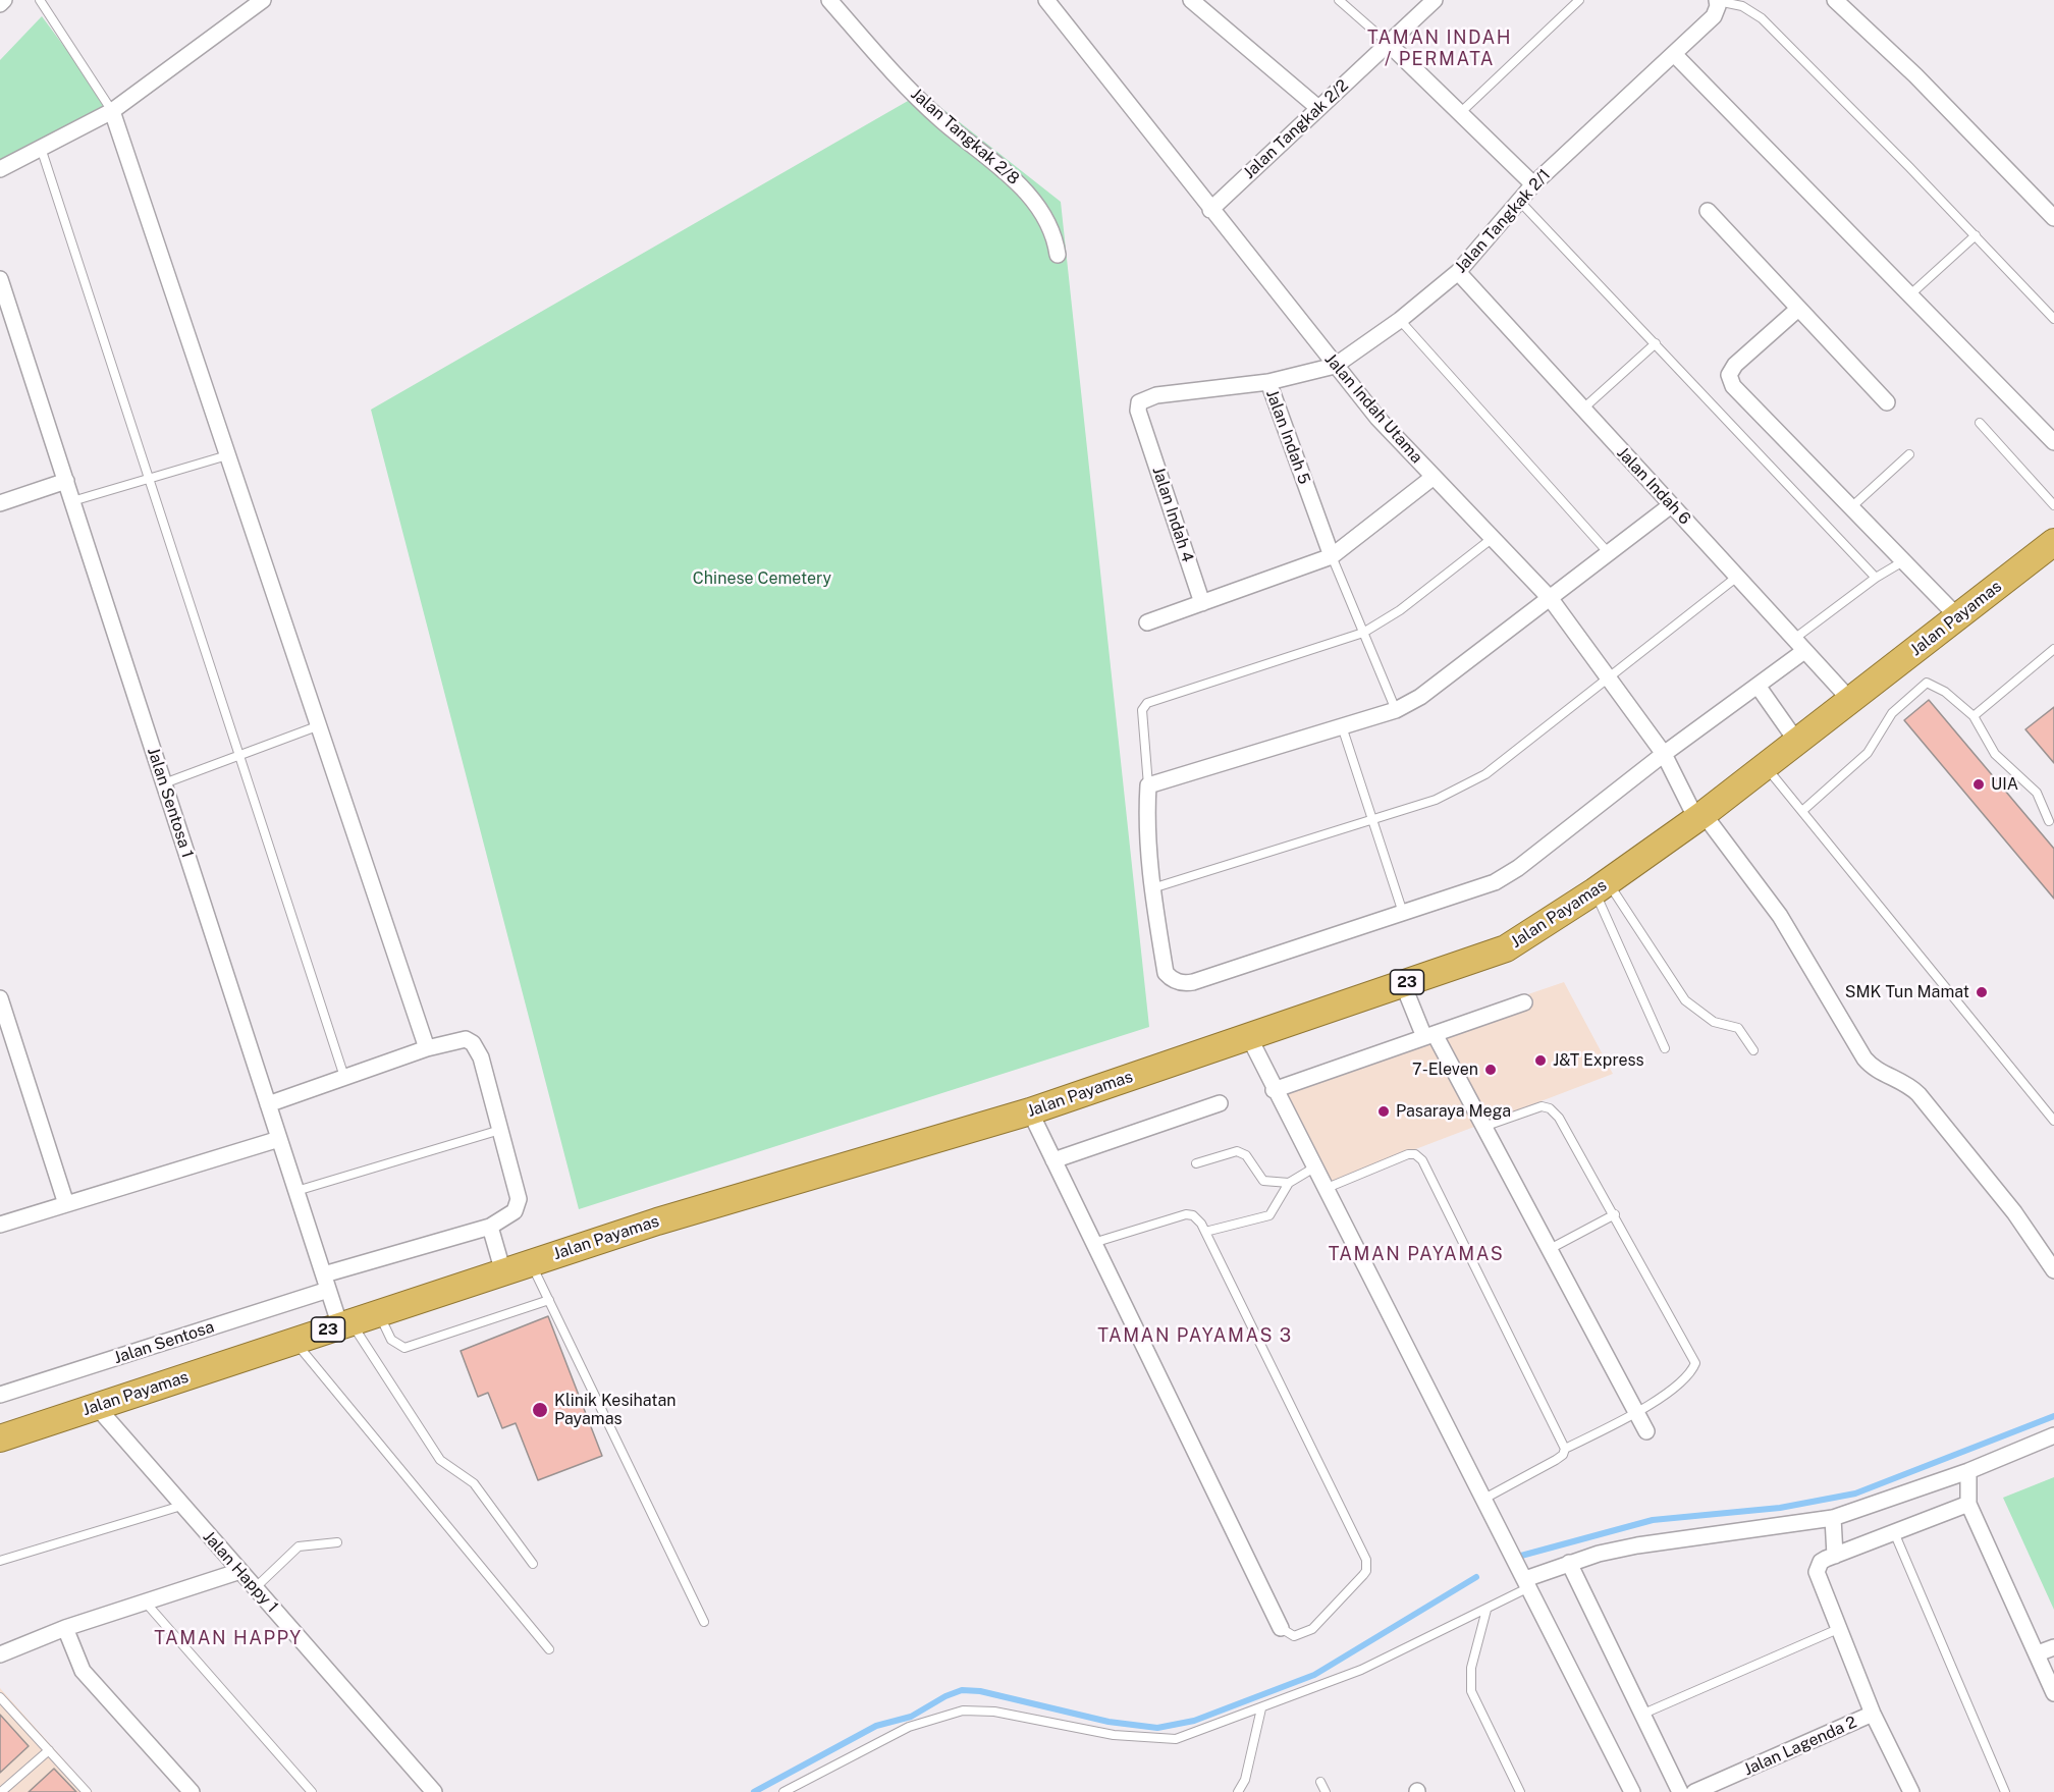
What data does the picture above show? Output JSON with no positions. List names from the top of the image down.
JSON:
{
  "streets": {
    "highway": ["Jalan Payamas", "23"],
    "street": [
      "Jalan Tangkak 2/2",
      "Jalan Tangkak 2/8",
      "Jalan Tangkak 2/1",
      "Jalan Indah Utama",
      "Jalan Indah 5",
      "Jalan Indah 6",
      "Jalan Indah 4",
      "Jalan Sentosa 1",
      "Jalan Sentosa",
      "Jalan Happy 1",
      "Jalan Lagenda 2"
    ]
  },
  "crossings": [
    ["Jalan Tangkak 2/2", "Jalan Indah Utama"],
    ["Jalan Tangkak 2/1", "Jalan Indah Utama"],
    ["Jalan Tangkak 2/1", "Jalan Indah 5"],
    ["Jalan Tangkak 2/1", "Jalan Indah 6"],
    ["Jalan Indah Utama", "Jalan Indah 5"],
    ["Jalan Indah Utama", "Jalan Payamas"],
    ["Jalan Indah 5", "Jalan Indah 4"],
    ["Jalan Indah 6", "Jalan Payamas"],
    ["Jalan Payamas", "Jalan Sentosa 1"],
    ["Jalan Payamas", "Jalan Happy 1"],
    ["Jalan Sentosa 1", "Jalan Sentosa"]
  ],
  "districts": [
    "TAMAN INDAH / PERMATA",
    "TAMAN PAYAMAS",
    "TAMAN PAYAMAS 3",
    "TAMAN HAPPY"
  ],
  "parks": ["Chinese Cemetery"],
  "places": [
    "UIA",
    "SMK Tun Mamat",
    "J&T Express",
    "7-Eleven",
    "Pasaraya Mega",
    "Klinik Kesihatan Payamas"
  ]
}
